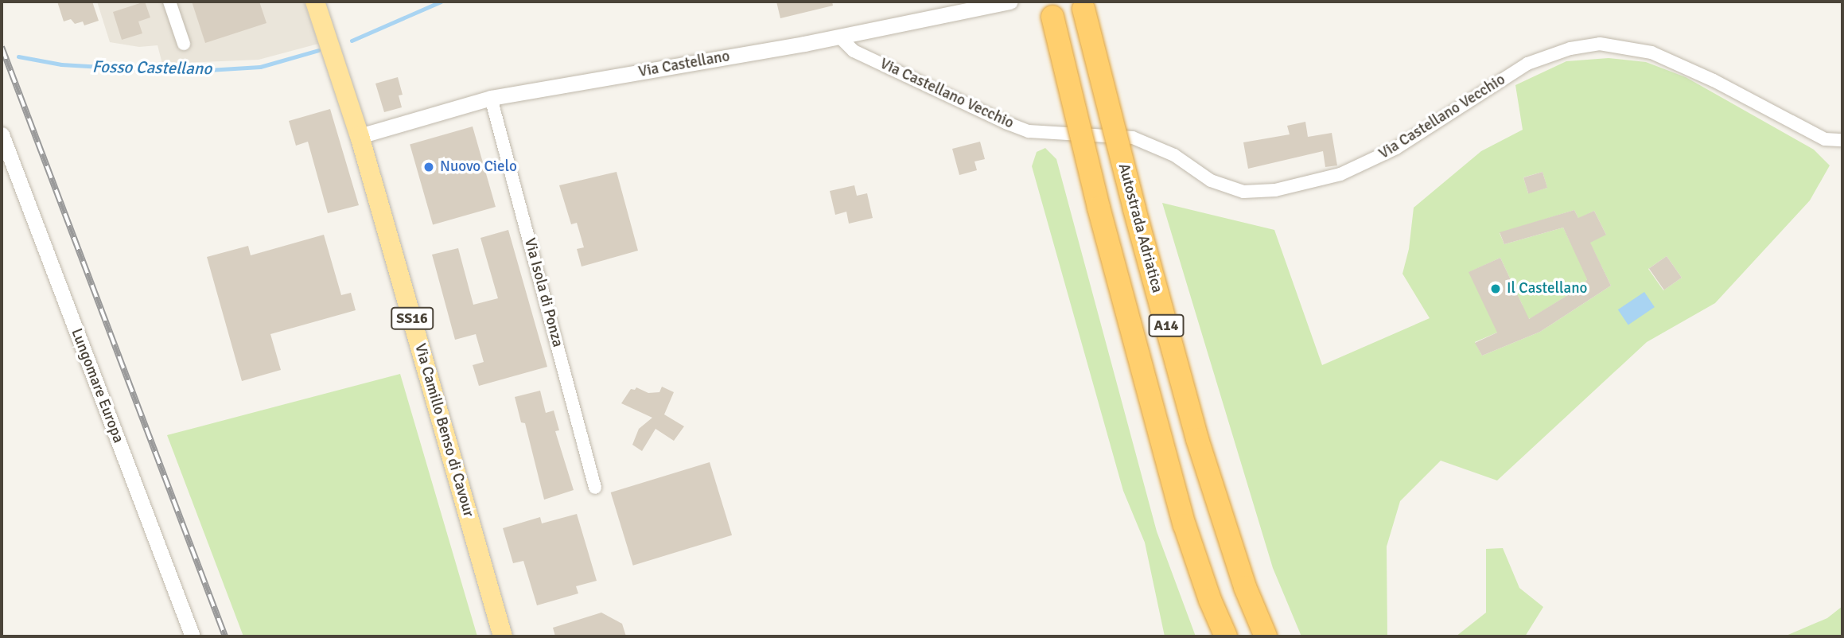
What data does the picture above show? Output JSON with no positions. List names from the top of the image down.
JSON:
{
  "streets": {
    "highway": ["Autostrada Adriatica", "A14"],
    "main road": ["SS16", "Via Camillo Benso di Cavour"],
    "street": [
      "Via Castellano",
      "Via Castellano Vecchio",
      "Via Isola di Ponza",
      "Lungomare Europa"
    ]
  },
  "crossings": [
    ["Via Castellano", "Via Castellano Vecchio"],
    ["Via Castellano", "Via Isola di Ponza"],
    ["Via Castellano", "Via Camillo Benso di Cavour"]
  ],
  "water": ["Fosso Castellano"],
  "places": ["Nuovo Cielo", "Il Castellano"]
}
